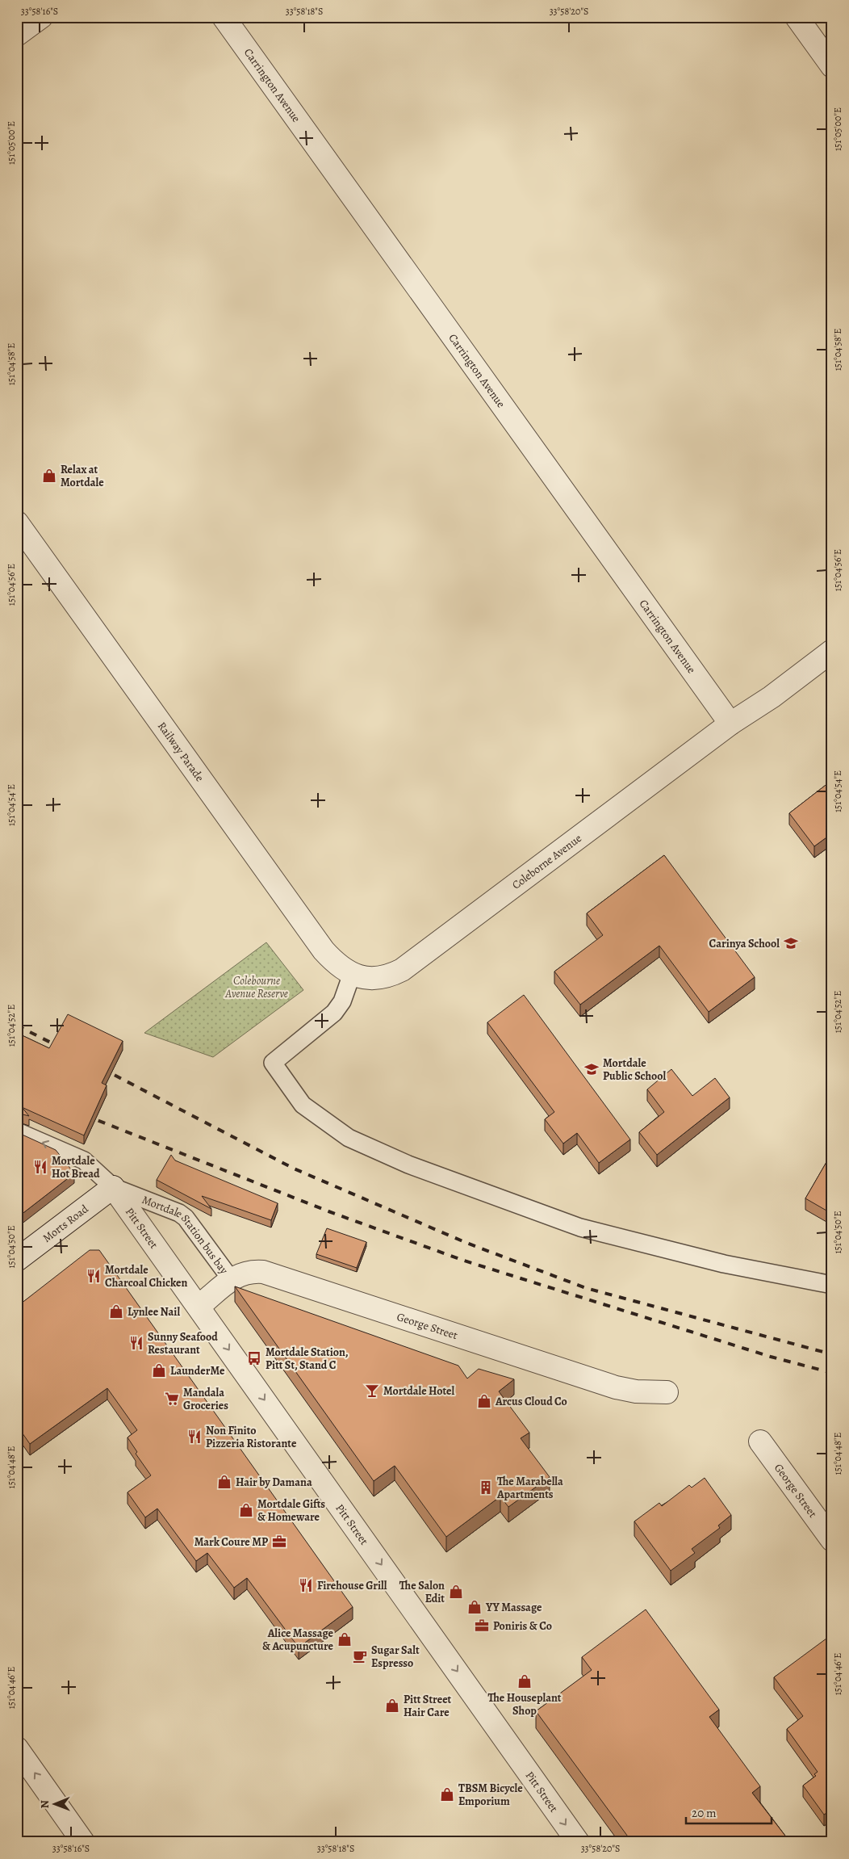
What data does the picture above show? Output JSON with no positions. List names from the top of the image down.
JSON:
{
  "streets": {
    "street": [
      "Carrington Avenue",
      "Railway Parade",
      "Coleborne Avenue",
      "Morts Road",
      "Pitt Street",
      "George Street"
    ],
    "lane": ["Mortdale Station bus bay"]
  },
  "crossings": [
    ["Carrington Avenue", "Coleborne Avenue"],
    ["Railway Parade", "Coleborne Avenue"],
    ["Morts Road", "Pitt Street"],
    ["Morts Road", "Mortdale Station bus bay"],
    ["Pitt Street", "Mortdale Station bus bay"],
    ["Pitt Street", "George Street"],
    ["Mortdale Station bus bay", "George Street"]
  ],
  "one_way": ["Pitt Street"],
  "parks": ["Colebourne Avenue Reserve"],
  "places": {
    "shop": [
      "Relax at Mortdale",
      "Lynlee Nail",
      "LaunderMe",
      "Arcus Cloud Co",
      "Hair by Damana",
      "Mortdale Gifts & Homeware",
      "The Salon Edit",
      "YY Massage",
      "Alice Massage & Acupuncture",
      "The Houseplant Shop",
      "Pitt Street Hair Care",
      "TBSM Bicycle Emporium"
    ],
    "school or university": ["Carinya School", "Mortdale Public School"],
    "restaurant": [
      "Mortdale Hot Bread",
      "Mortdale Charcoal Chicken",
      "Sunny Seafood Restaurant",
      "Non Finito Pizzeria Ristorante",
      "Firehouse Grill"
    ],
    "bus stop": ["Mortdale Station, Pitt St, Stand C"],
    "bar": ["Mortdale Hotel"],
    "supermarket": ["Mandala Groceries"],
    "building": ["The Marabella Apartments"],
    "office": ["Mark Coure MP", "Poniris & Co"],
    "cafe": ["Sugar Salt Espresso"]
  },
  "scale_bar": "20 m",
  "north": "left",
  "coordinates": [
    "33°58'16\"S",
    "33°58'18\"S",
    "33°58'20\"S",
    "151°05'00\"E",
    "151°04'58\"E",
    "151°04'56\"E",
    "151°04'54\"E",
    "151°04'52\"E",
    "151°04'50\"E",
    "151°04'48\"E",
    "151°04'46\"E"
  ]
}
